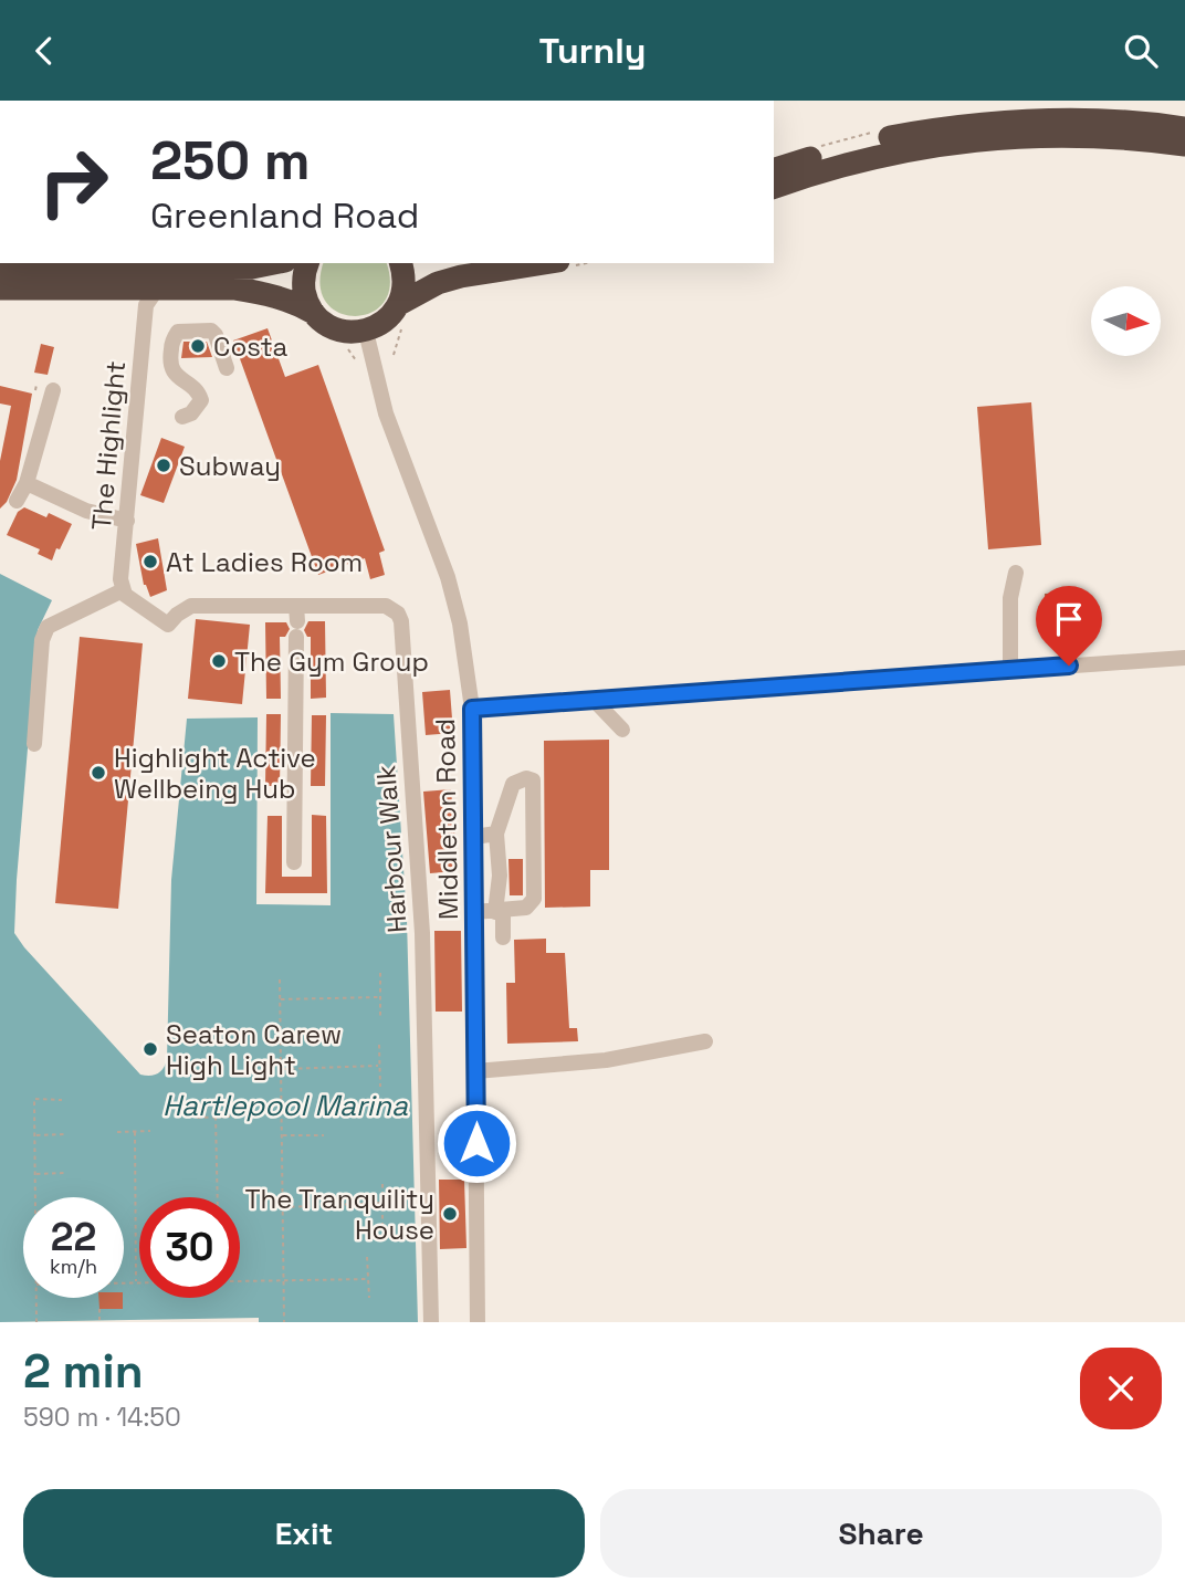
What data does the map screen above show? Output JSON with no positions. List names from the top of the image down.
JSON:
{
  "streets": {
    "street": ["The Highlight", "Middleton Road", "Harbour Walk"]
  },
  "crossings": [
    ["The Highlight", "Harbour Walk"]
  ],
  "water": ["Hartlepool Marina"],
  "places": [
    "Costa",
    "Subway",
    "At Ladies Room",
    "The Gym Group",
    "Highlight Active Wellbeing Hub",
    "Seaton Carew High Light",
    "The Tranquility House"
  ],
  "north": "right",
  "page": {
    "header": "Turnly",
    "turn": ["250 m", "Greenland Road"],
    "speed": "22 km/h",
    "limit": "30",
    "heading": ["2 min", "590 m · 14:50"],
    "buttons": ["Exit", "Share"]
  }
}
